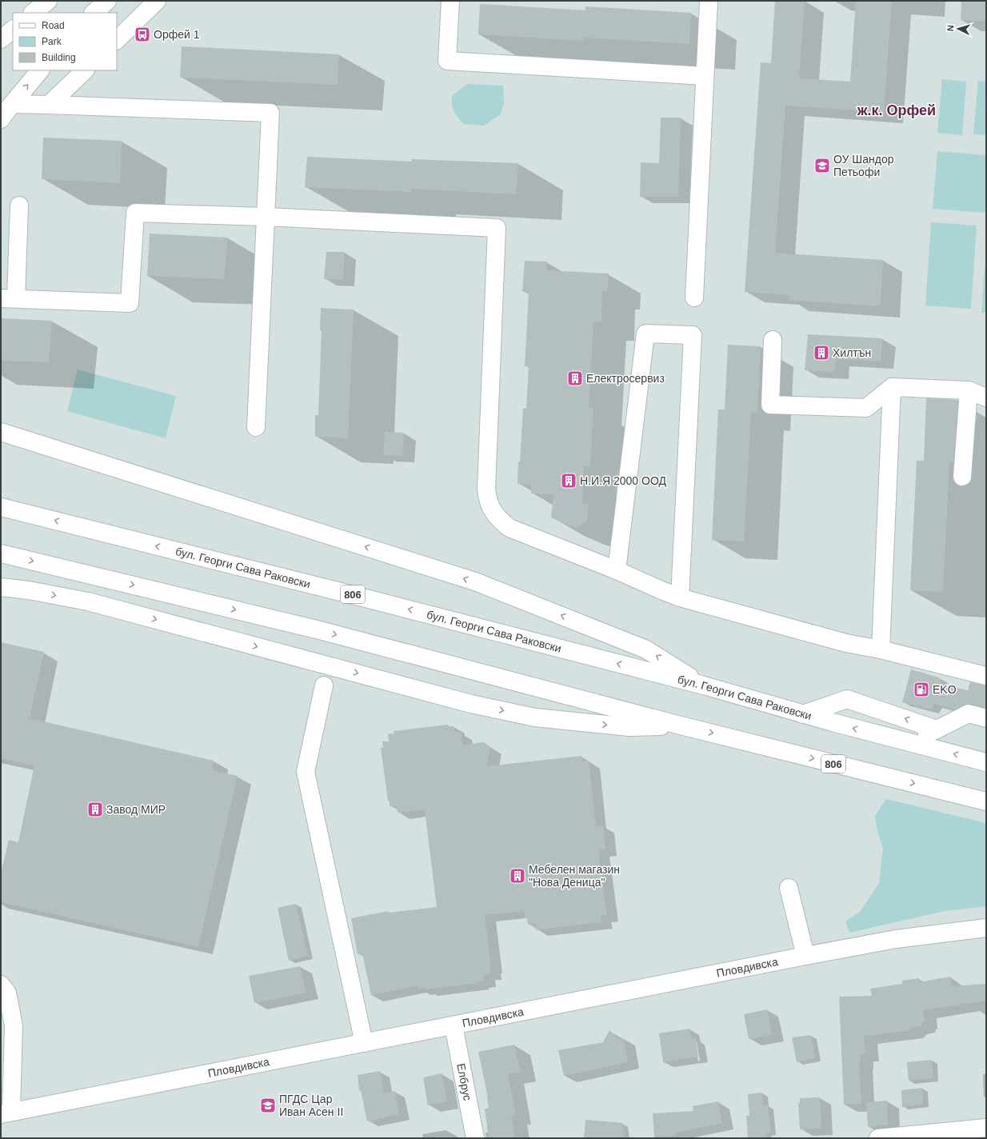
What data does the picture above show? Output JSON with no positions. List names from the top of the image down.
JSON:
{
  "streets": {
    "street": [
      "бул. Георги Сава Раковски",
      "806",
      "Пловдивска",
      "Елбрус"
    ]
  },
  "crossings": [
    ["Пловдивска", "Елбрус"]
  ],
  "districts": ["ж.к. Орфей"],
  "places": {
    "bus stop": ["Орфей 1"],
    "school or university": ["ОУ Шандор Петьофи", "ПГДС Цар Иван Асен II"],
    "building": [
      "Хилтън",
      "Електросервиз",
      "Н.И.Я 2000 ООД",
      "Завод МИР",
      "Мебелен магазин \"Нова Деница\""
    ],
    "fuel station": ["EKO"]
  },
  "legend": ["Road", "Park", "Building"],
  "north": "left"
}
